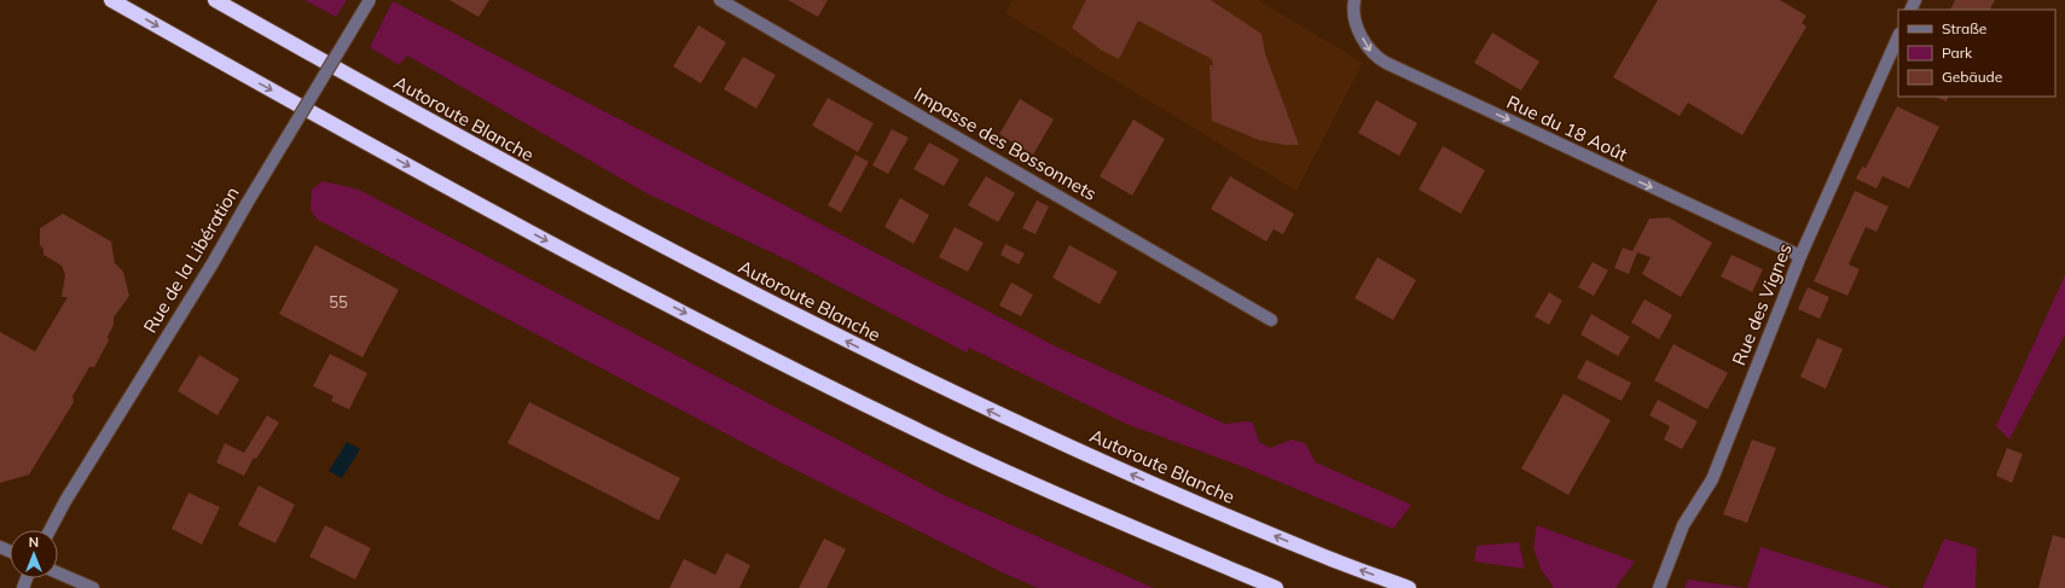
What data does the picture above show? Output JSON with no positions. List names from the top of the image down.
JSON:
{
  "streets": {
    "highway": ["Autoroute Blanche"],
    "street": [
      "Rue du 18 Août",
      "Impasse des Bossonnets",
      "Rue de la Libération",
      "Rue des Vignes"
    ]
  },
  "crossings": [
    ["Rue du 18 Août", "Rue des Vignes"]
  ],
  "one_way": ["Rue du 18 Août"],
  "house_numbers": ["55"],
  "legend": ["Straße", "Park", "Gebäude"],
  "north": "top"
}
